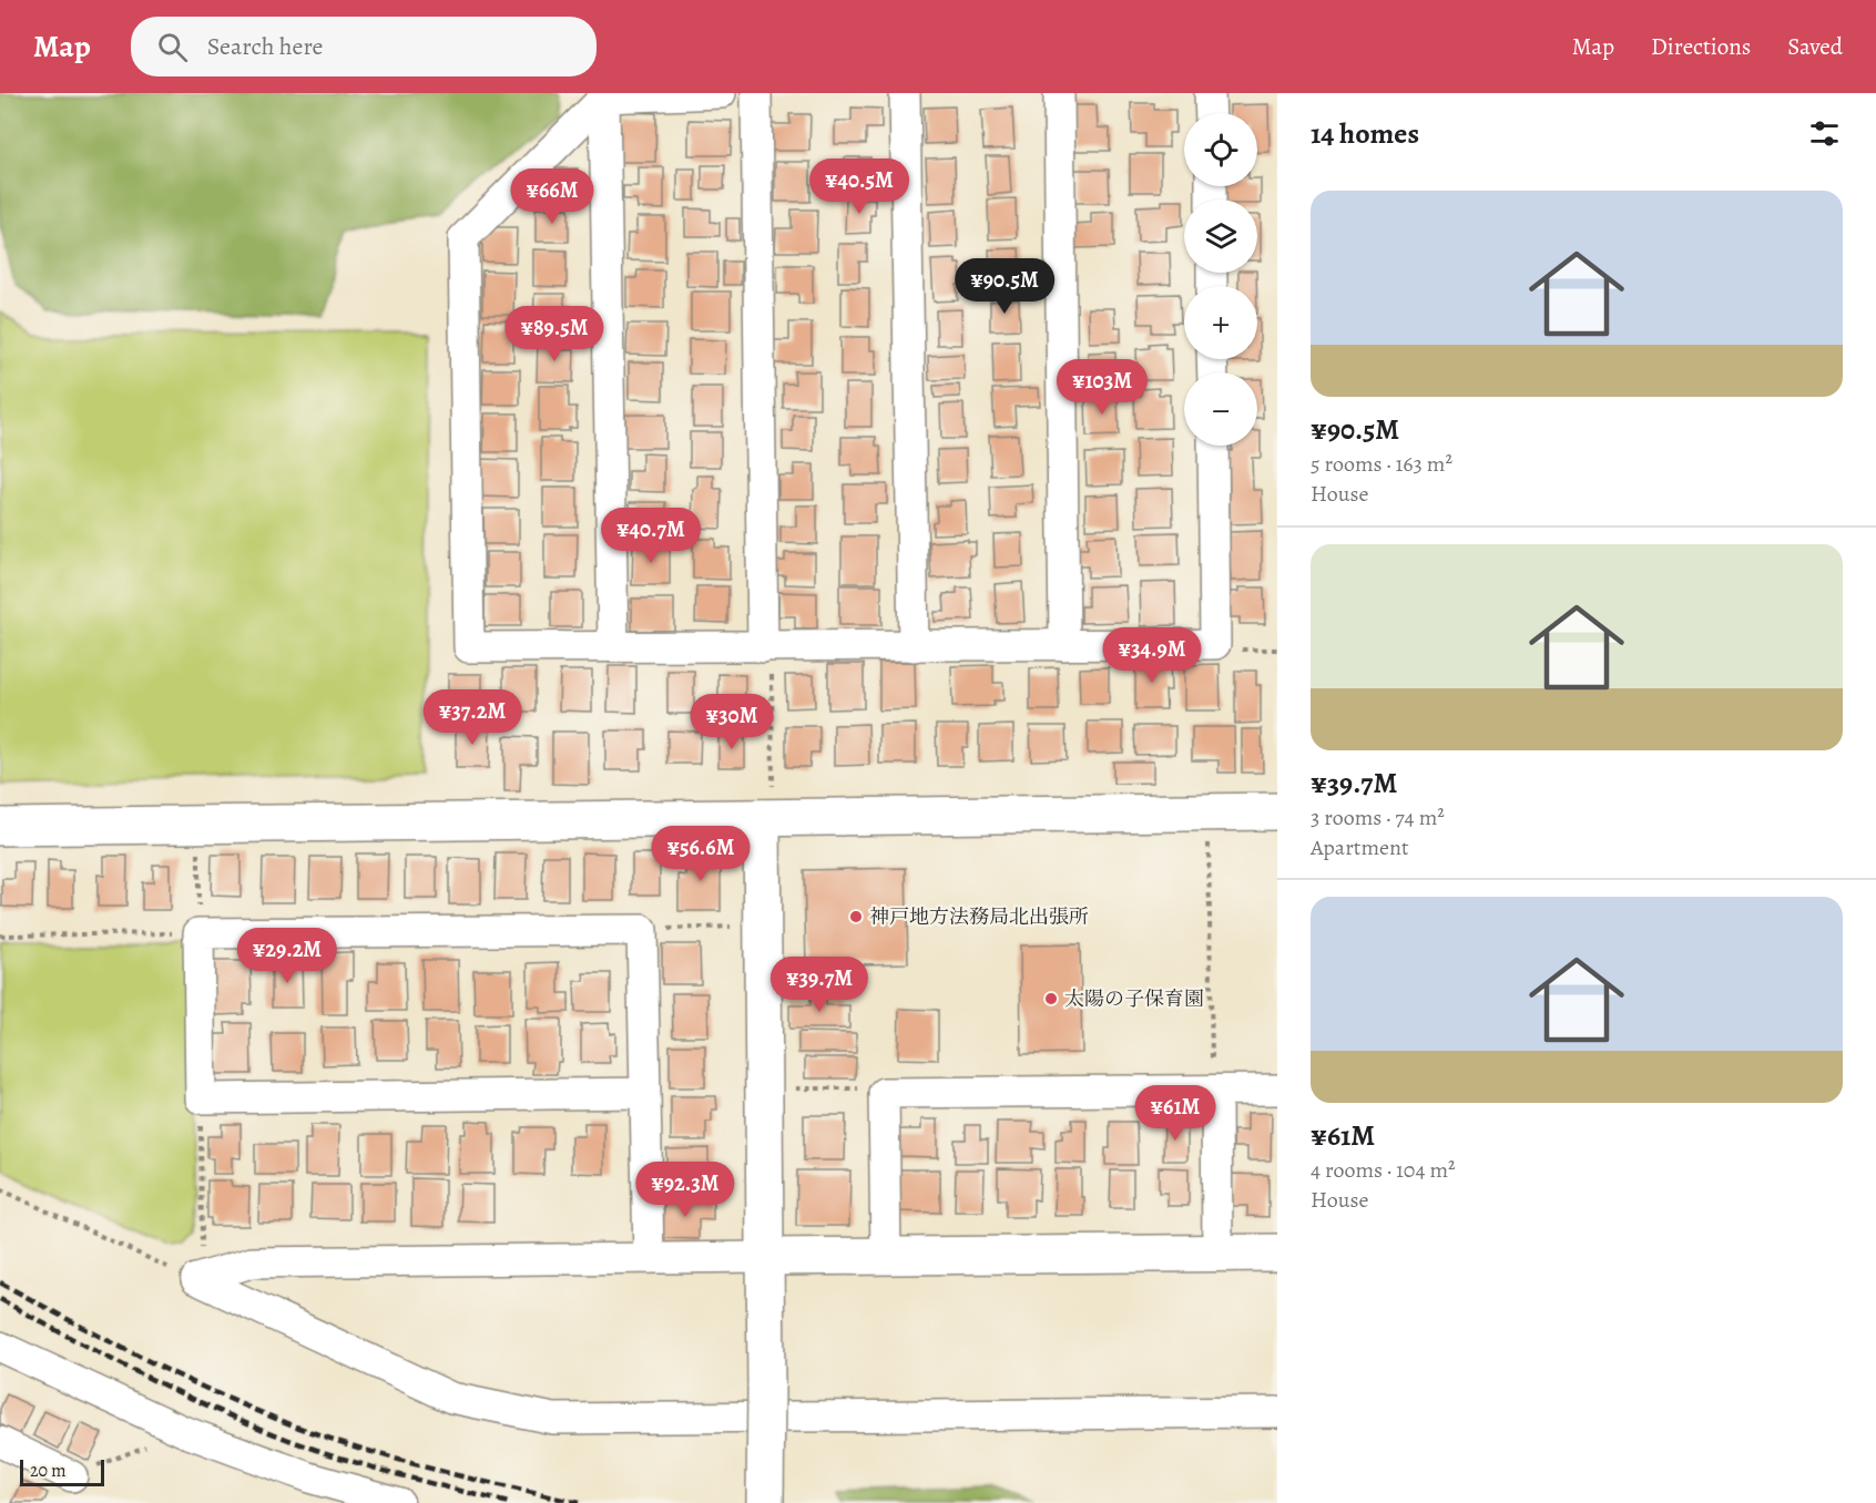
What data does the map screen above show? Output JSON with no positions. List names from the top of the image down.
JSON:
{
  "places": ["神戸地方法務局北出張所", "太陽の子保育園"],
  "scale_bar": "20 m",
  "page": {
    "header": "Map",
    "search": "Search here",
    "nav": ["Map", "Directions", "Saved"],
    "heading": "14 homes",
    "map_buttons": ["+", "−"],
    "price": [
      "¥40.5M",
      "¥66M",
      "¥90.5M",
      "¥89.5M",
      "¥103M",
      "¥40.7M",
      "¥34.9M",
      "¥37.2M",
      "¥30M",
      "¥56.6M",
      "¥29.2M",
      "¥39.7M",
      "¥61M",
      "¥92.3M"
    ],
    "list": [
      {
        "name": "¥90.5M",
        "note": "5 rooms · 163 m² · House"
      },
      {
        "name": "¥39.7M",
        "note": "3 rooms · 74 m² · Apartment"
      },
      {
        "name": "¥61M",
        "note": "4 rooms · 104 m² · House"
      }
    ],
    "scale": "20 m"
  }
}
